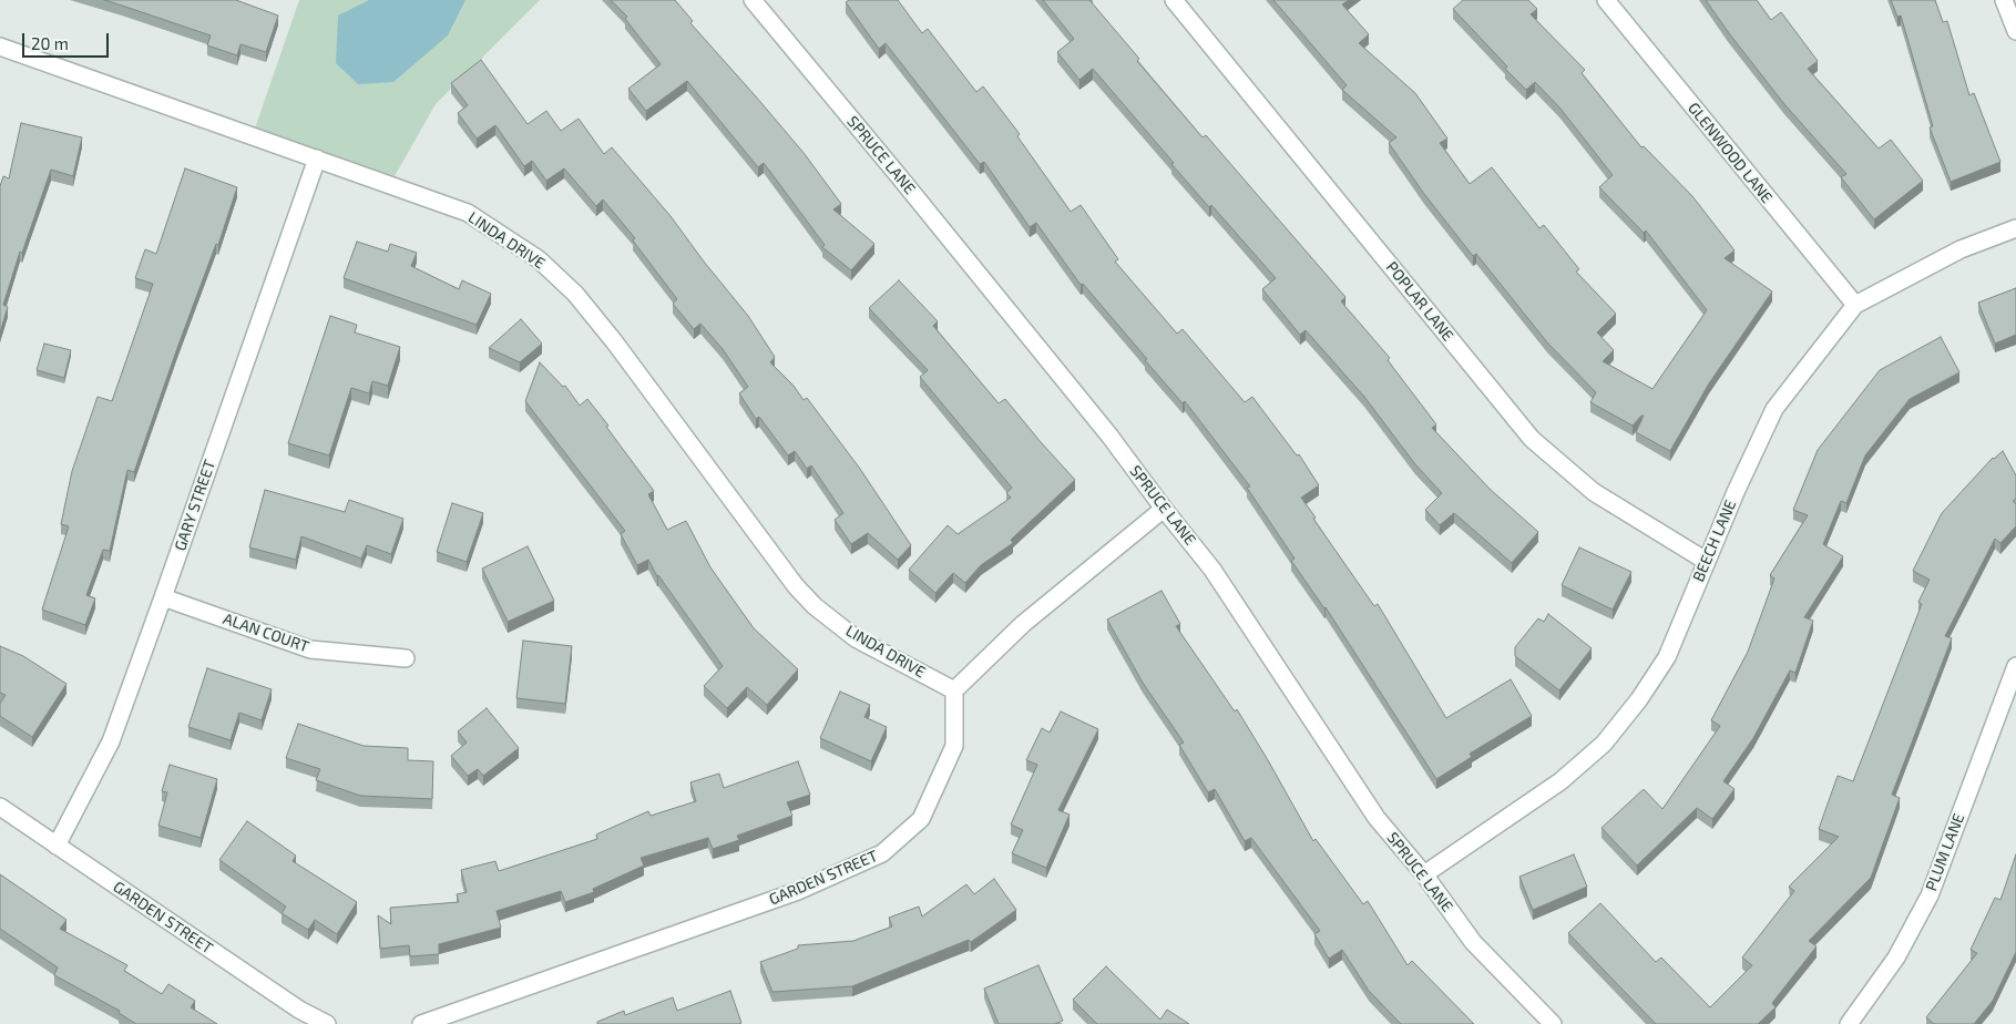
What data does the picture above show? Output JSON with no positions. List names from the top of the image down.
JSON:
{
  "streets": {
    "street": [
      "GLENWOOD LANE",
      "SPRUCE LANE",
      "LINDA DRIVE",
      "POPLAR LANE",
      "GARY STREET",
      "BEECH LANE",
      "ALAN COURT",
      "PLUM LANE",
      "GARDEN STREET"
    ]
  },
  "crossings": [
    ["GLENWOOD LANE", "BEECH LANE"],
    ["SPRUCE LANE", "BEECH LANE"],
    ["LINDA DRIVE", "GARY STREET"],
    ["LINDA DRIVE", "GARDEN STREET"],
    ["POPLAR LANE", "BEECH LANE"],
    ["GARY STREET", "ALAN COURT"],
    ["GARY STREET", "GARDEN STREET"]
  ],
  "scale_bar": "20 m"
}
